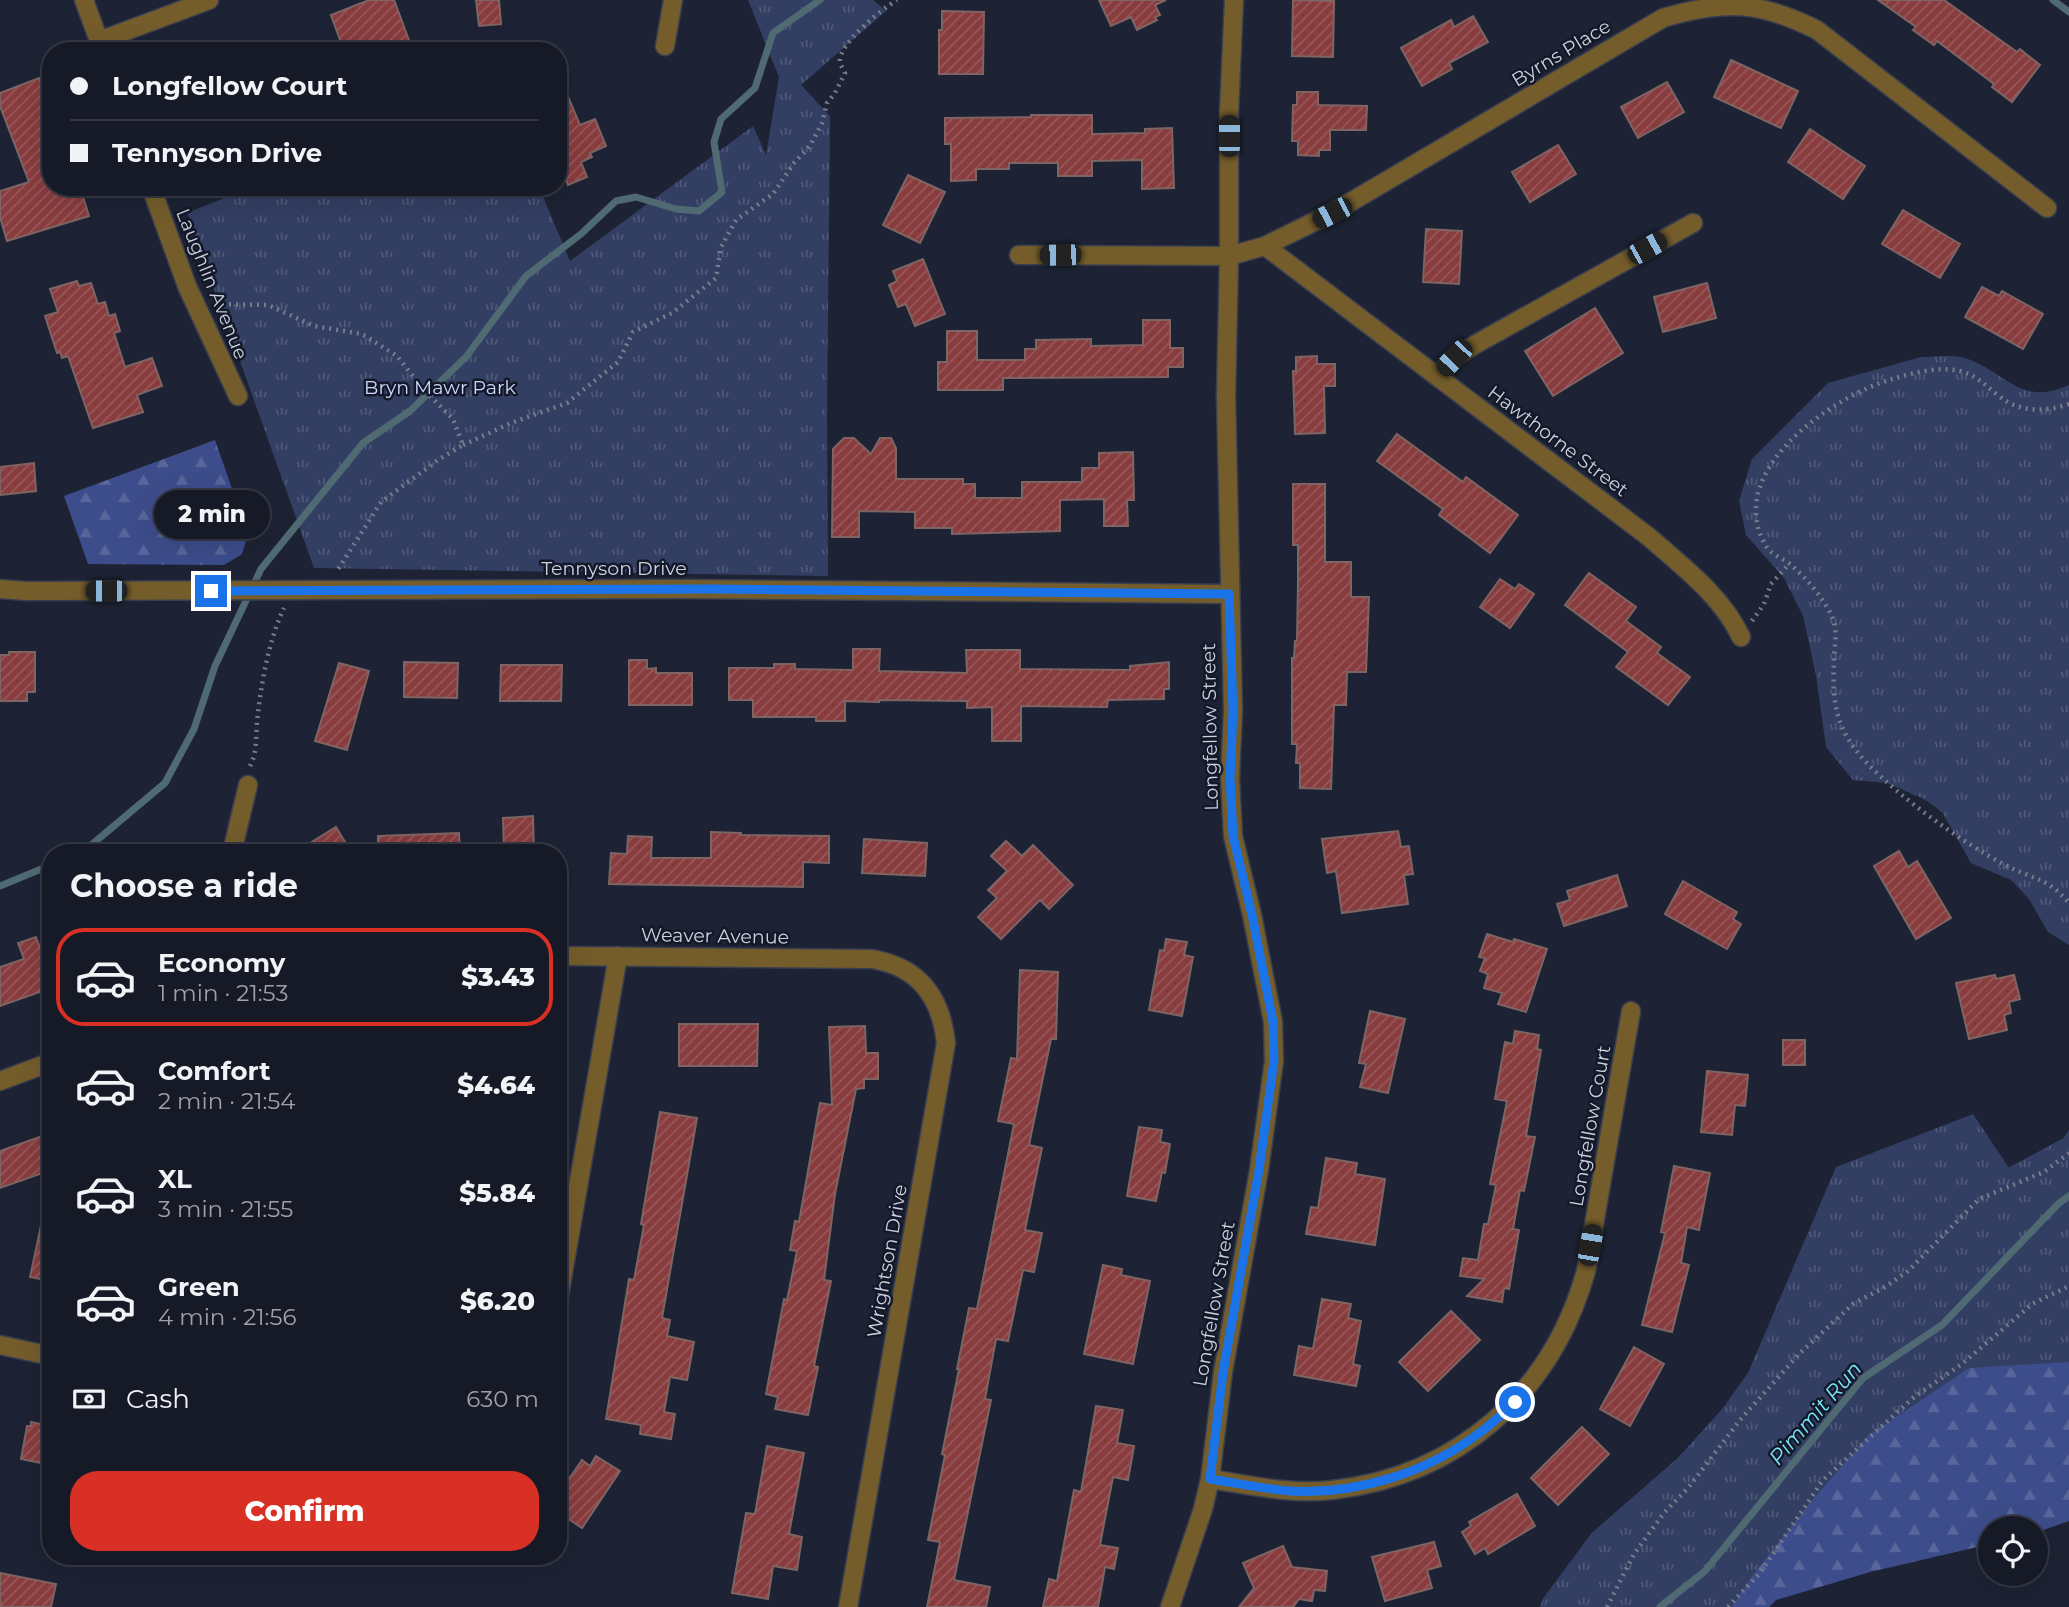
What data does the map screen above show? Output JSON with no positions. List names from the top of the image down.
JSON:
{
  "streets": {
    "street": [
      "Byrns Place",
      "Laughlin Avenue",
      "Hawthorne Street",
      "Tennyson Drive",
      "Longfellow Street",
      "Weaver Avenue",
      "Longfellow Court",
      "Wrightson Drive"
    ]
  },
  "crossings": [
    ["Byrns Place", "Hawthorne Street"],
    ["Byrns Place", "Longfellow Street"],
    ["Tennyson Drive", "Longfellow Street"],
    ["Longfellow Street", "Longfellow Court"],
    ["Weaver Avenue", "Wrightson Drive"]
  ],
  "water": ["Pimmit Run"],
  "parks": ["Bryn Mawr Park"],
  "page": {
    "banner": ["Longfellow Court", "Tennyson Drive"],
    "bubble": "2 min",
    "heading": "Choose a ride",
    "list": [
      {
        "name": "Economy",
        "note": "1 min · 21:53",
        "value": "$3.43"
      },
      {
        "name": "Comfort",
        "note": "2 min · 21:54",
        "value": "$4.64"
      },
      {
        "name": "XL",
        "note": "3 min · 21:55",
        "value": "$5.84"
      },
      {
        "name": "Green",
        "note": "4 min · 21:56",
        "value": "$6.20"
      }
    ],
    "pay": ["Cash", "630 m"],
    "buttons": "Confirm"
  }
}
